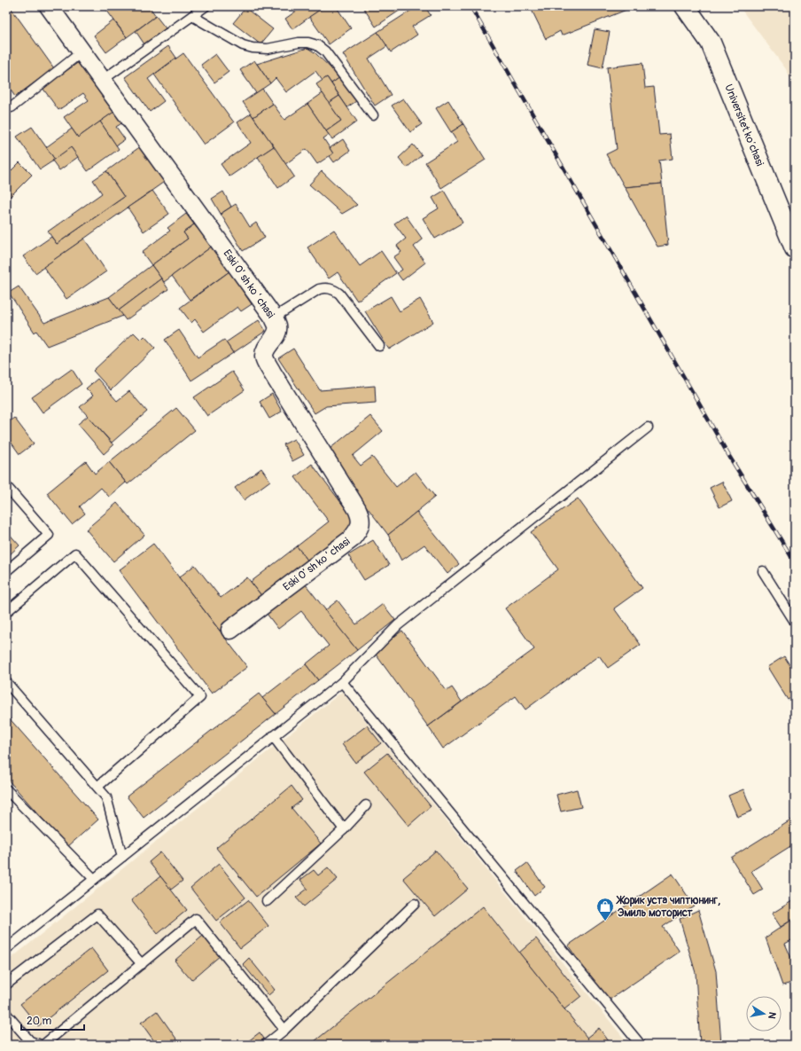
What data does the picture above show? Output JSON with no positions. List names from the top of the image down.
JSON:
{
  "streets": {
    "main road": ["Universitet kо‘chasi"],
    "street": ["Eski Oʻsh koʻchasi"]
  },
  "places": {
    "shop": ["Жорик уста чиптюнинг, Эмиль моторист"]
  },
  "scale_bar": "20 m",
  "north": "right"
}
